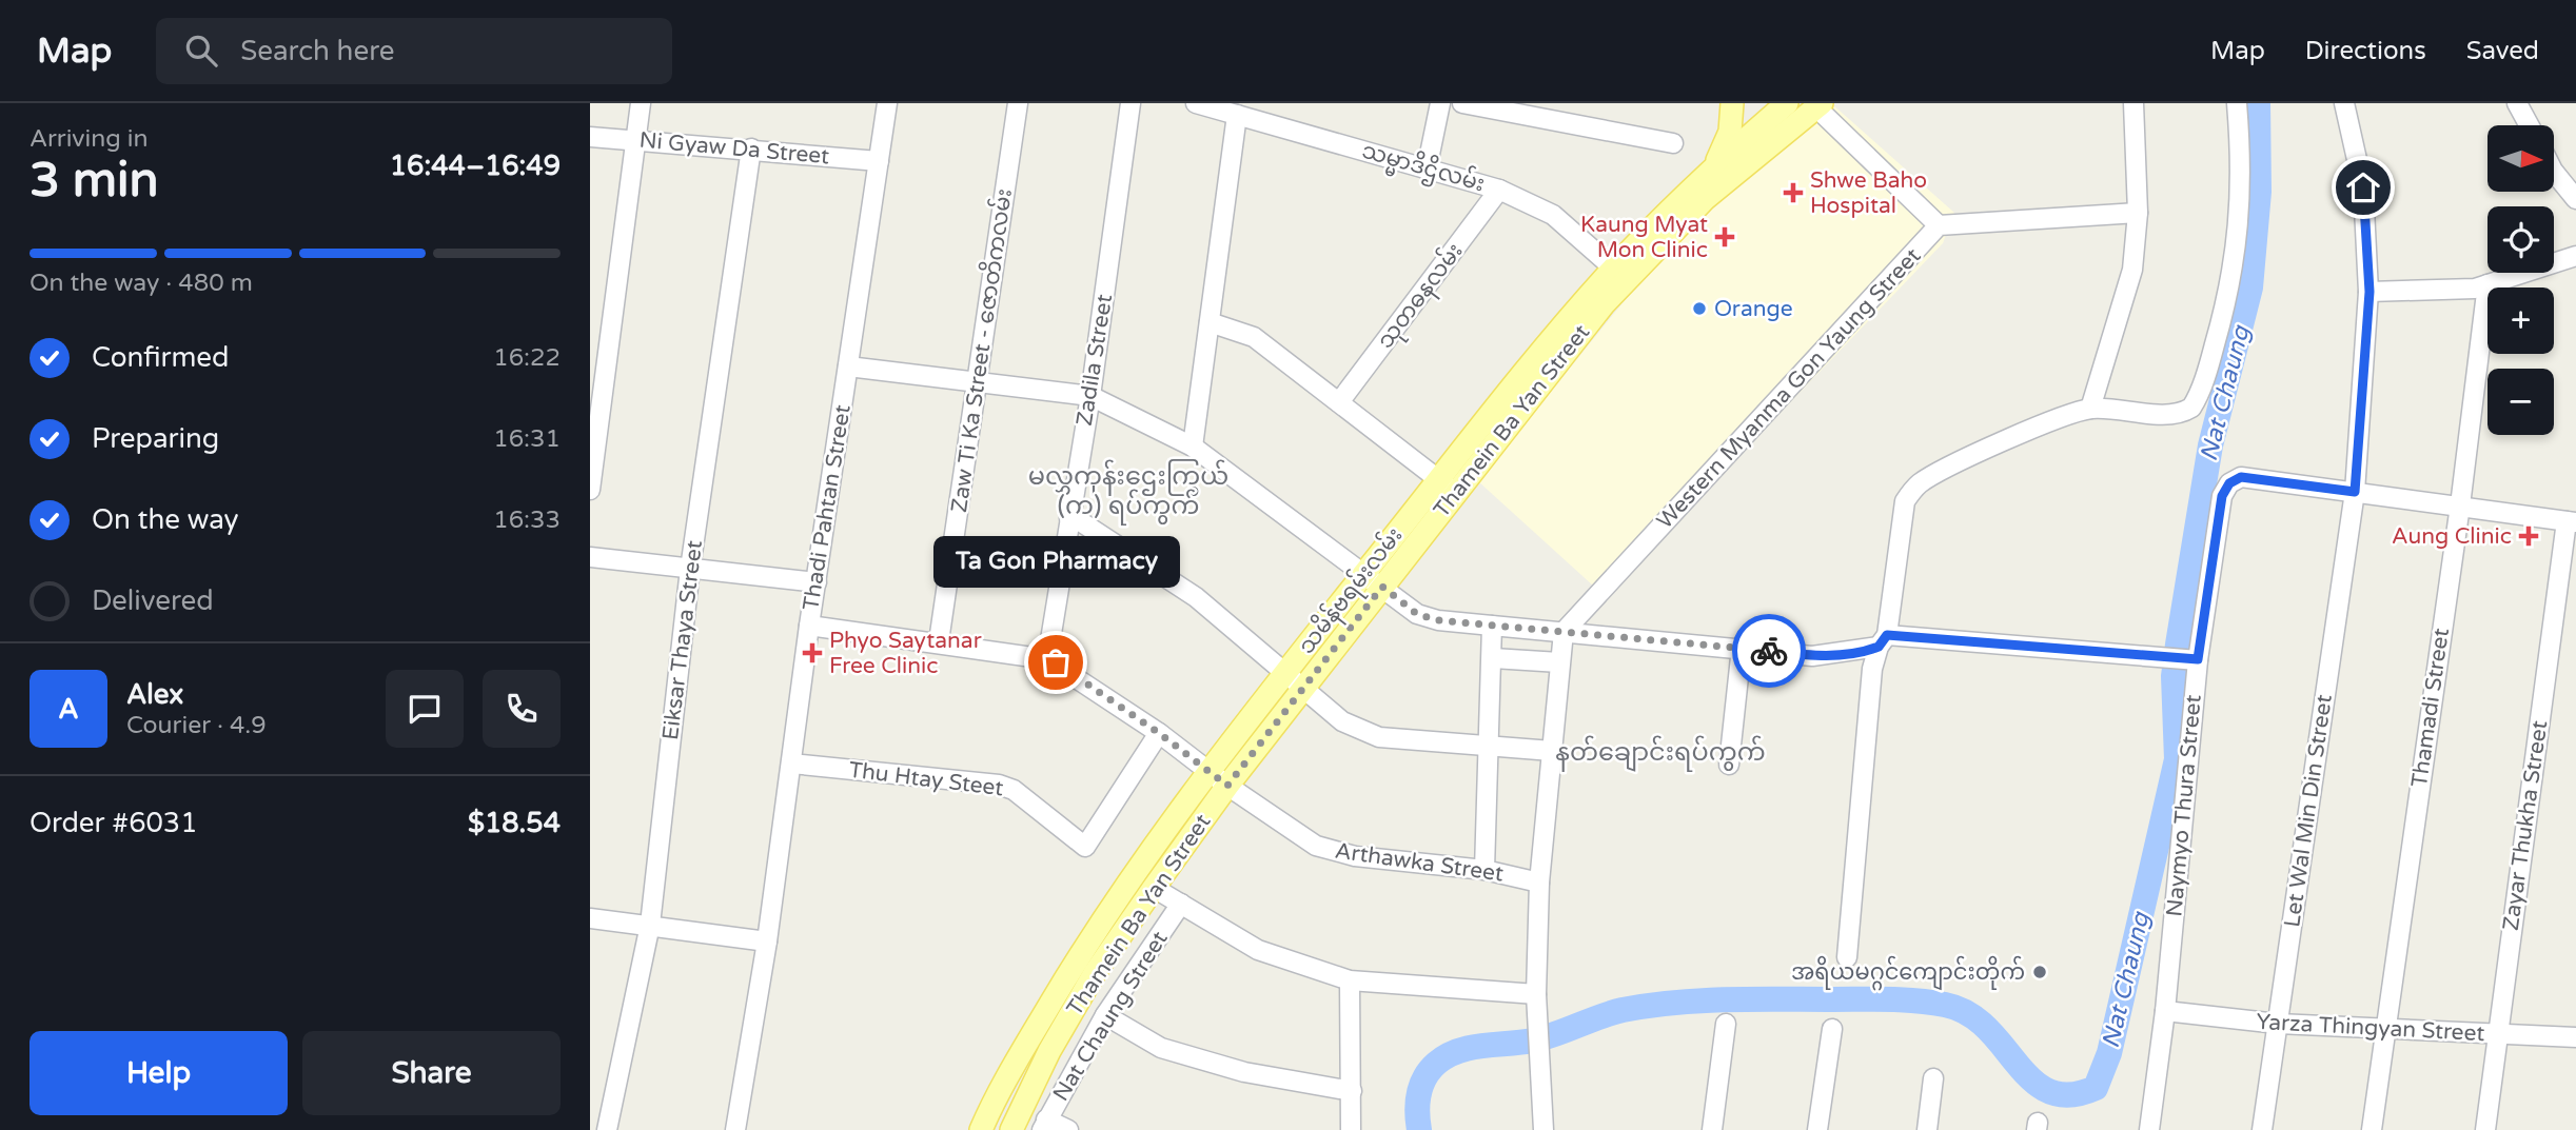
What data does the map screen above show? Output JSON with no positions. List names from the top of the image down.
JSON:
{
  "streets": {
    "main road": ["Thamein Ba Yan Street", "သမိန်ဗရမ်းလမ်း"],
    "street": [
      "Ni Gyaw Da Street",
      "သမ္မာဒိဌိလမ်း",
      "သုတဓနလမ်း",
      "Zaw Ti Ka Street - ဇောတိကလမ်း",
      "Zadila Street",
      "Western Myanma Gon Yaung Street",
      "Thadi Pahtan Street",
      "Eiksar Thaya Street",
      "Thamadi Street",
      "Thu Htay Steet",
      "Naymyo Thura Street",
      "Let Wal Min Din Street",
      "Zayar Thukha Street",
      "Arthawka Street",
      "Nat Chaung Street",
      "Yarza Thingyan Street"
    ]
  },
  "crossings": [
    ["Ni Gyaw Da Street", "Thadi Pahtan Street"],
    ["Ni Gyaw Da Street", "Eiksar Thaya Street"],
    ["သမ္မာဒိဌိလမ်း", "သုတဓနလမ်း"],
    ["သမ္မာဒိဌိလမ်း", "Thamein Ba Yan Street"],
    ["သမ္မာဒိဌိလမ်း", "သမိန်ဗရမ်းလမ်း"],
    ["Zadila Street", "Arthawka Street"],
    ["Thamein Ba Yan Street", "သမိန်ဗရမ်းလမ်း"],
    ["Thamein Ba Yan Street", "Arthawka Street"],
    ["Thadi Pahtan Street", "Thu Htay Steet"],
    ["သမိန်ဗရမ်းလမ်း", "Arthawka Street"],
    ["Thamadi Street", "Yarza Thingyan Street"],
    ["Thu Htay Steet", "Arthawka Street"],
    ["Naymyo Thura Street", "Let Wal Min Din Street"],
    ["Naymyo Thura Street", "Yarza Thingyan Street"],
    ["Let Wal Min Din Street", "Yarza Thingyan Street"],
    ["Zayar Thukha Street", "Yarza Thingyan Street"]
  ],
  "districts": ["မလွှကုန်းဌေးကြွယ် (က) ရပ်ကွက်", "နတ်ချောင်းရပ်ကွက်"],
  "water": ["Nat Chaung"],
  "places": {
    "health": [
      "Shwe Baho Hospital",
      "Kaung Myat Mon Clinic",
      "Aung Clinic",
      "Phyo Saytanar Free Clinic"
    ],
    "other": ["Orange", "Ta Gon Pharmacy", "အရိယမဂ္ဂင်ကျောင်းတိုက်"]
  },
  "north": "right",
  "page": {
    "header": "Map",
    "search": "Search here",
    "nav": ["Map", "Directions", "Saved"],
    "heading": ["3 min", "Arriving in", "16:44–16:49"],
    "panel": [
      "Alex",
      "Courier · 4.9",
      "Order #6031",
      "$18.54"
    ],
    "map_buttons": ["+", "−"],
    "bar": "On the way · 480 m",
    "list": [
      ["Confirmed", "16:22"],
      ["Preparing", "16:31"],
      ["On the way", "16:33"],
      "Delivered"
    ],
    "bubble": "Ta Gon Pharmacy",
    "round": "A",
    "buttons": ["Help", "Share"]
  }
}
